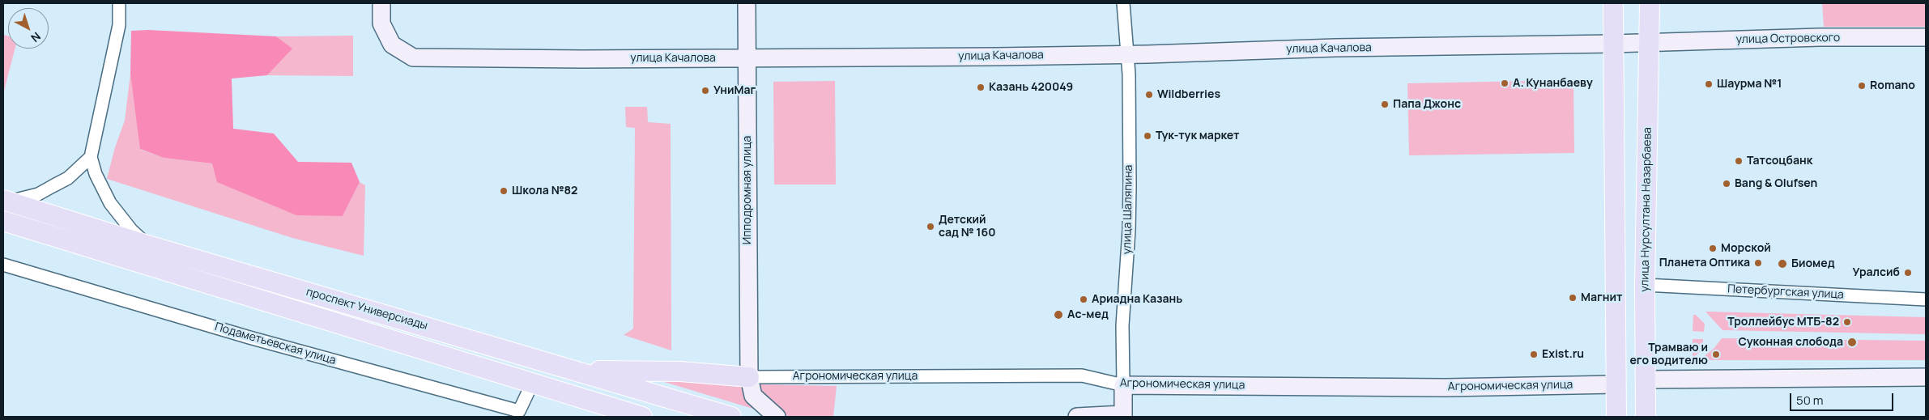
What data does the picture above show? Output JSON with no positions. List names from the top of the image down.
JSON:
{
  "streets": {
    "main road": ["улица Нурсултана Назарбаева", "проспект Универсиады"],
    "street": [
      "улица Островского",
      "улица Качалова",
      "Ипподромная улица",
      "улица Шаляпина",
      "Петербургская улица",
      "Подаметьевская улица",
      "Агрономическая улица"
    ]
  },
  "crossings": [
    ["улица Островского", "улица Качалова"],
    ["улица Островского", "улица Нурсултана Назарбаева"],
    ["улица Качалова", "Ипподромная улица"],
    ["улица Качалова", "улица Шаляпина"],
    ["Ипподромная улица", "Агрономическая улица"],
    ["улица Шаляпина", "Агрономическая улица"],
    ["улица Нурсултана Назарбаева", "Петербургская улица"],
    ["проспект Универсиады", "Подаметьевская улица"]
  ],
  "places": [
    "А. Кунанбаеву",
    "Шаурма №1",
    "Romano",
    "Казань 420049",
    "УниМаг",
    "Wildberries",
    "Папа Джонс",
    "Тук-тук маркет",
    "Татсоцбанк",
    "Bang & Olufsen",
    "Школа №82",
    "Детский сад № 160",
    "Морской",
    "Планета Оптика",
    "Биомед",
    "Уралсиб",
    "Магнит",
    "Ариадна Казань",
    "Ас-мед",
    "Троллейбус МТБ-82",
    "Суконная слобода",
    "Exist.ru",
    "Трамваю и его водителю"
  ],
  "scale_bar": "50 m",
  "north": "bottom right"
}
